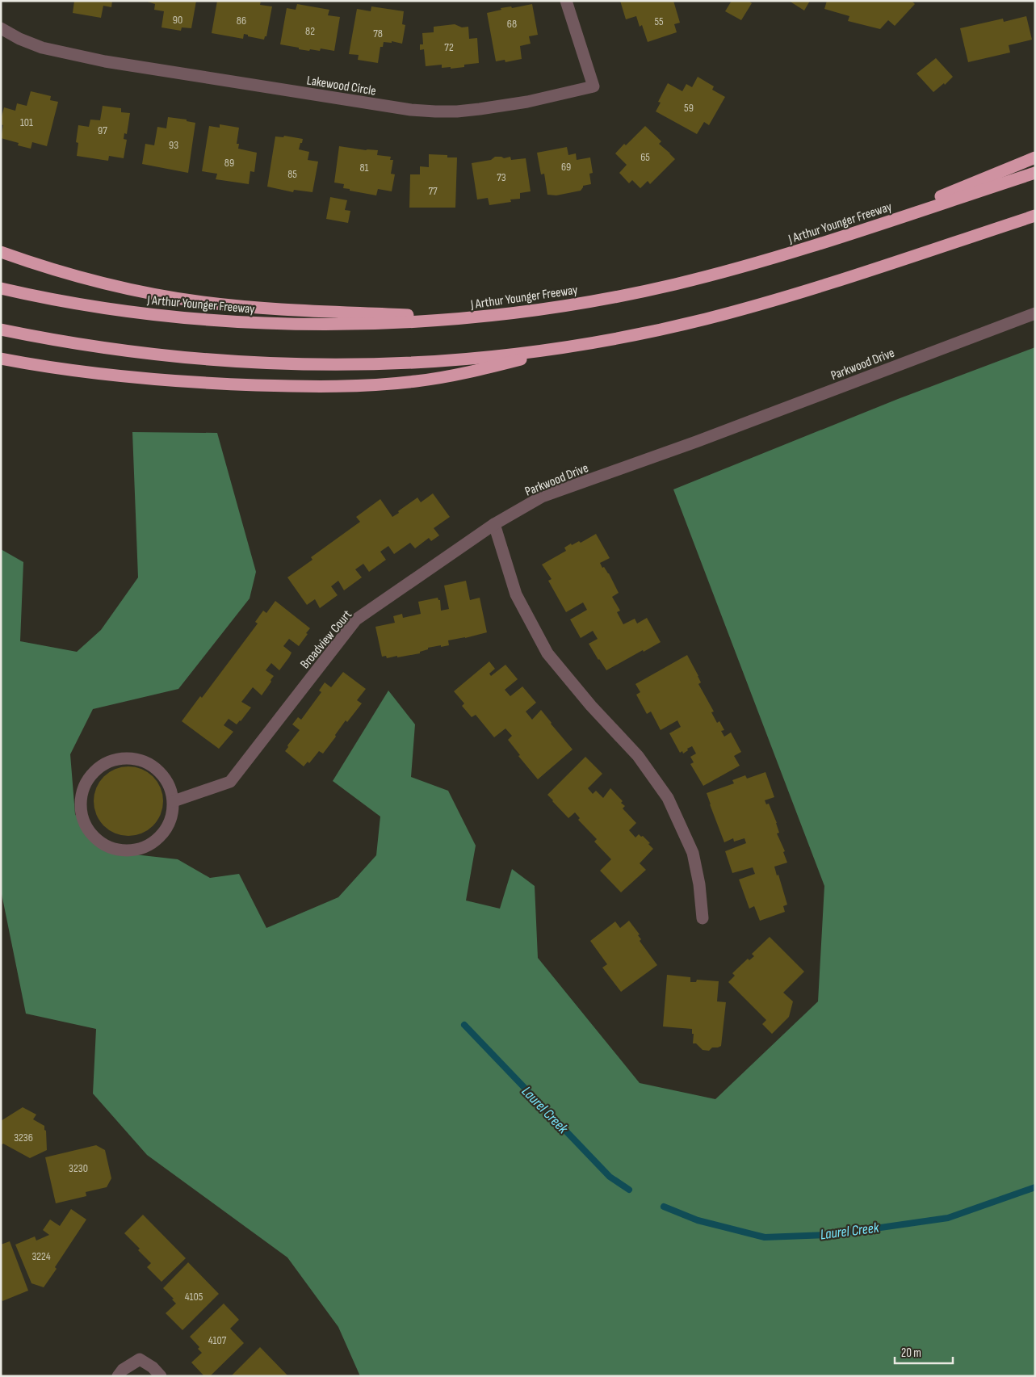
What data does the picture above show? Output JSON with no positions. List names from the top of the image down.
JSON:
{
  "streets": {
    "highway": ["J Arthur Younger Freeway"],
    "street": ["Lakewood Circle", "Parkwood Drive", "Broadview Court"]
  },
  "crossings": [
    ["Parkwood Drive", "Broadview Court"]
  ],
  "water": ["Laurel Creek"],
  "house_numbers": [
    "90",
    "86",
    "55",
    "68",
    "82",
    "78",
    "72",
    "59",
    "101",
    "97",
    "93",
    "65",
    "89",
    "69",
    "81",
    "85",
    "73",
    "77",
    "3236",
    "3230",
    "3224",
    "4105",
    "4107"
  ],
  "scale_bar": "20 m"
}
